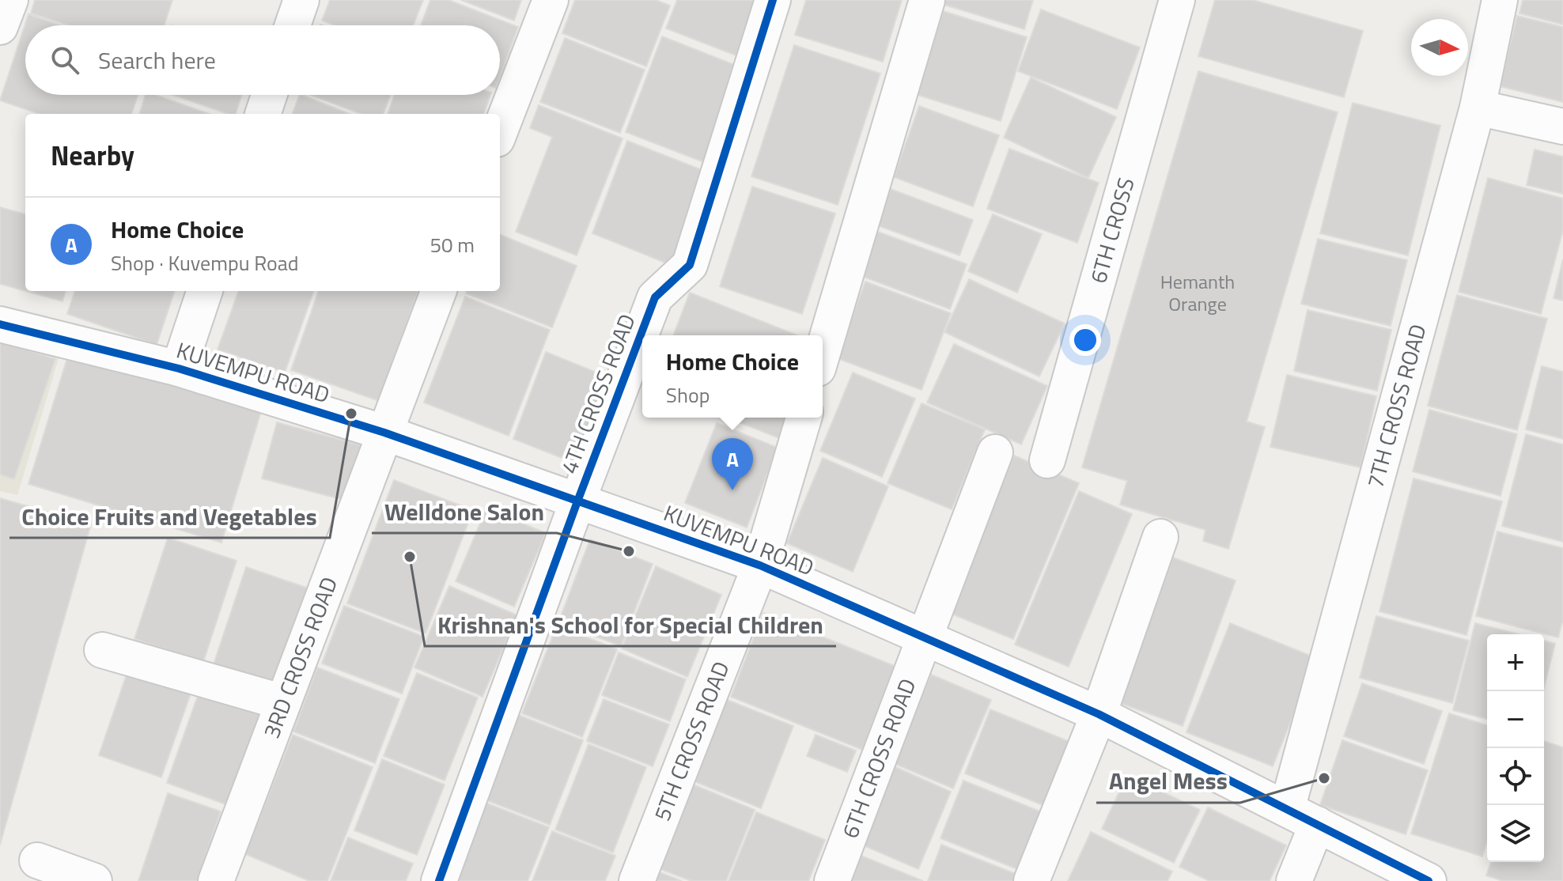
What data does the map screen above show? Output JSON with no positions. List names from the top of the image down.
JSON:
{
  "streets": {
    "street": [
      "6TH CROSS",
      "KUVEMPU ROAD",
      "4TH CROSS ROAD",
      "7TH CROSS ROAD",
      "3RD CROSS ROAD",
      "5TH CROSS ROAD",
      "6TH CROSS ROAD"
    ]
  },
  "crossings": [
    ["KUVEMPU ROAD", "4TH CROSS ROAD"],
    ["KUVEMPU ROAD", "7TH CROSS ROAD"],
    ["KUVEMPU ROAD", "3RD CROSS ROAD"],
    ["KUVEMPU ROAD", "5TH CROSS ROAD"],
    ["KUVEMPU ROAD", "6TH CROSS ROAD"]
  ],
  "places": [
    "Choice Fruits and Vegetables",
    "Welldone Salon",
    "Krishnan's School for Special Children",
    "Angel Mess"
  ],
  "house_numbers": ["Hemanth Orange"],
  "north": "right",
  "page": {
    "search": "Search here",
    "heading": "Nearby",
    "list": [
      {
        "mark": "A",
        "name": "Home Choice",
        "note": "Shop · Kuvempu Road",
        "value": "50 m"
      }
    ],
    "popup": ["Home Choice", "Shop"],
    "pins": "A",
    "map_buttons": ["+", "−"]
  }
}
